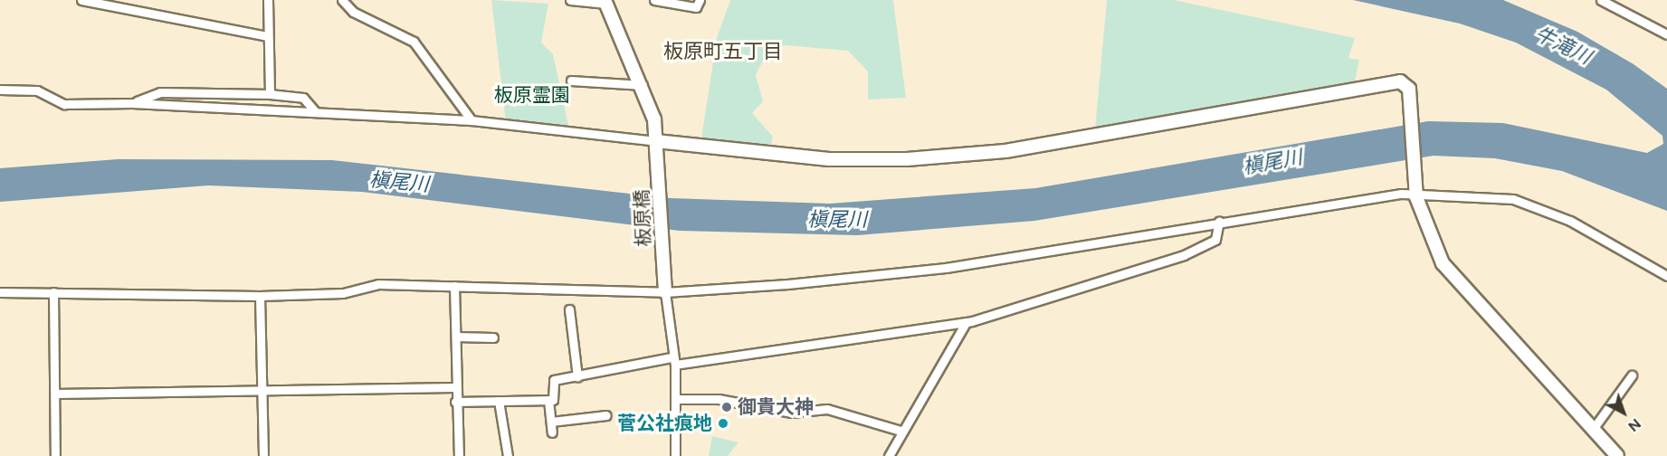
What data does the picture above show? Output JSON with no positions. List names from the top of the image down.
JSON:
{
  "streets": {
    "street": ["板原橋"]
  },
  "districts": ["板原町五丁目"],
  "water": ["牛滝川", "槇尾川"],
  "parks": ["板原霊園"],
  "places": ["御貴大神", "菅公社痕地"],
  "north": "bottom right"
}
